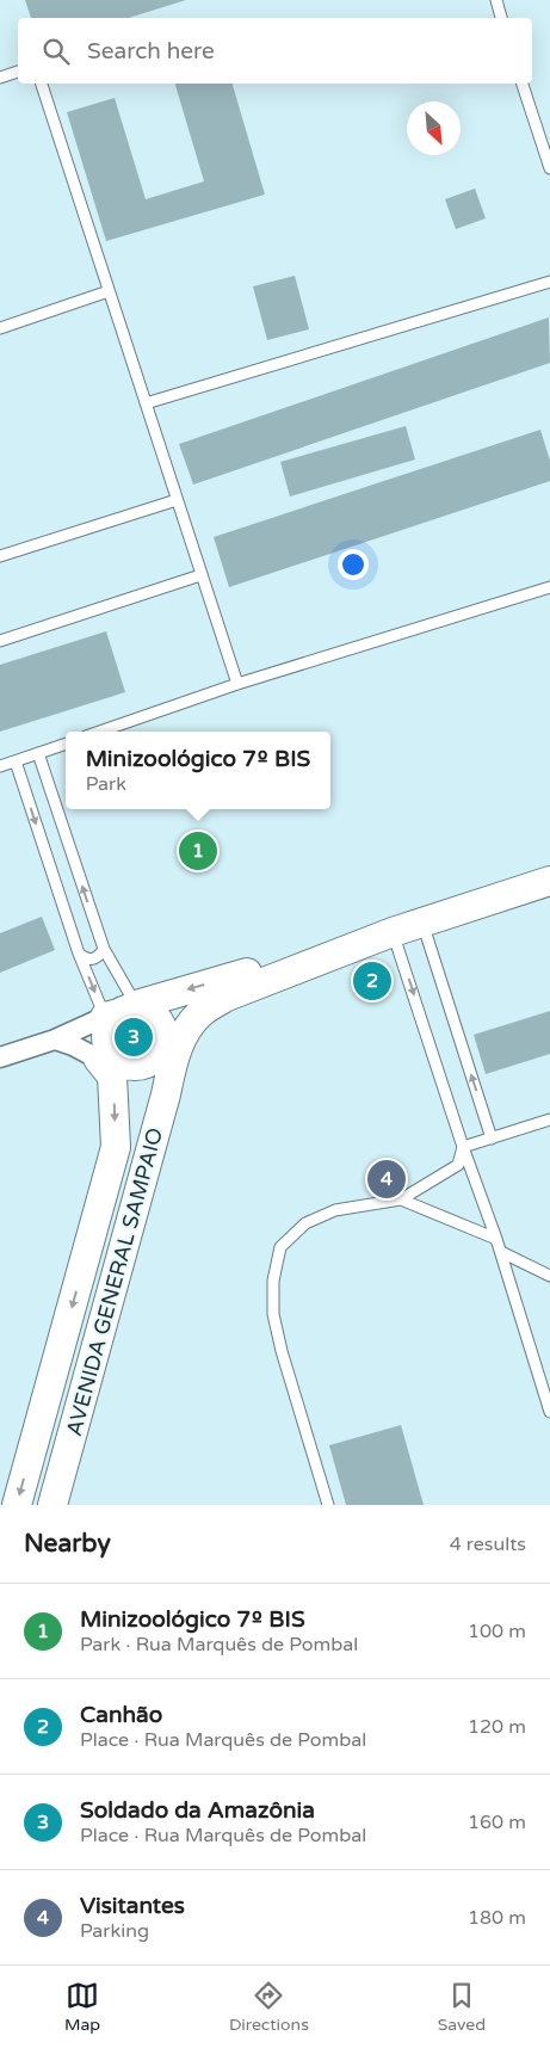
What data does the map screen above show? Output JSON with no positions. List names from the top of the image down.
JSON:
{
  "streets": {
    "street": ["AVENIDA GENERAL SAMPAIO"]
  },
  "north": "bottom right",
  "page": {
    "search": "Search here",
    "popup": ["Minizoológico 7º BIS", "Park"],
    "pins": [
      "1",
      "2",
      "3",
      "4"
    ],
    "heading": ["Nearby", "4 results"],
    "list": [
      {
        "mark": "1",
        "name": "Minizoológico 7º BIS",
        "note": "Park · Rua Marquês de Pombal",
        "value": "100 m"
      },
      {
        "mark": "2",
        "name": "Canhão",
        "note": "Place · Rua Marquês de Pombal",
        "value": "120 m"
      },
      {
        "mark": "3",
        "name": "Soldado da Amazônia",
        "note": "Place · Rua Marquês de Pombal",
        "value": "160 m"
      },
      {
        "mark": "4",
        "name": "Visitantes",
        "note": "Parking",
        "value": "180 m"
      }
    ],
    "nav": ["Map", "Directions", "Saved"]
  }
}
